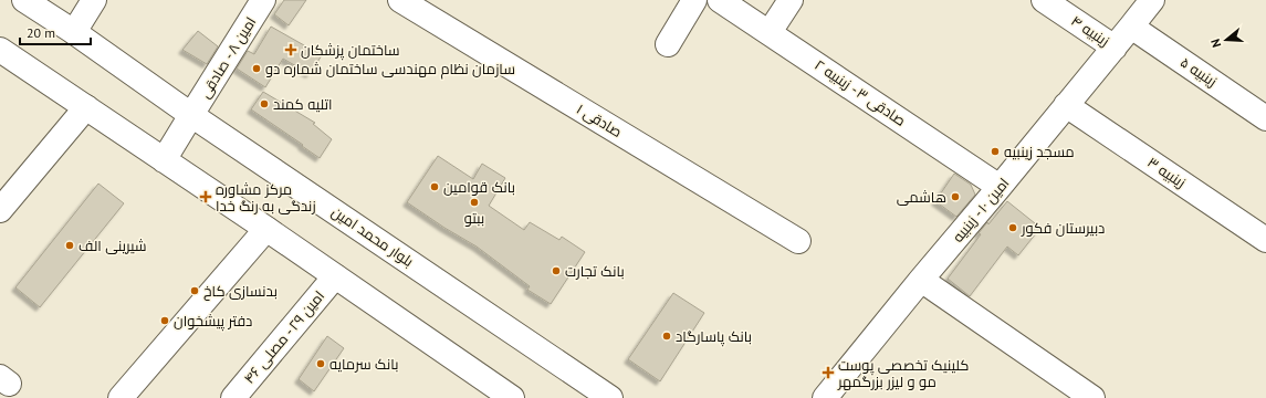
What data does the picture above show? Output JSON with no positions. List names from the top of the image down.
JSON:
{
  "streets": {
    "street": [
      "زینبیه ۴",
      "امین ۸ - صادقی",
      "زینبیه ۵",
      "صادقی ۳ - زینبیه ۲",
      "صادقی ۱",
      "زینبیه ۳",
      "امین ۱۰ - زینبیه",
      "بلوار محمد امین",
      "امین ۲۹ - مصلی ۴۶"
    ]
  },
  "crossings": [
    ["زینبیه ۴", "امین ۱۰ - زینبیه"],
    ["امین ۸ - صادقی", "بلوار محمد امین"],
    ["زینبیه ۵", "امین ۱۰ - زینبیه"],
    ["صادقی ۳ - زینبیه ۲", "امین ۱۰ - زینبیه"],
    ["زینبیه ۳", "امین ۱۰ - زینبیه"]
  ],
  "places": {
    "health": ["ساختمان پزشکان", "مرکز مشاوره زندگی به رنگ خدا", "کلینیک تخصصی پوست مو و لیزر بزرگمهر"],
    "other": [
      "سازمان نظام مهندسی ساختمان شماره دو",
      "اتلیه کمند",
      "مسجد زینبیه",
      "بانک قوامین",
      "هاشمی",
      "ببتو",
      "دبیرستان فکور",
      "شیرینی الف",
      "بانک تجارت",
      "بدنسازی کاخ",
      "دفتر پیشخوان",
      "بانک پاسارگاد",
      "بانک سرمایه"
    ]
  },
  "scale_bar": "20 m",
  "north": "left"
}
